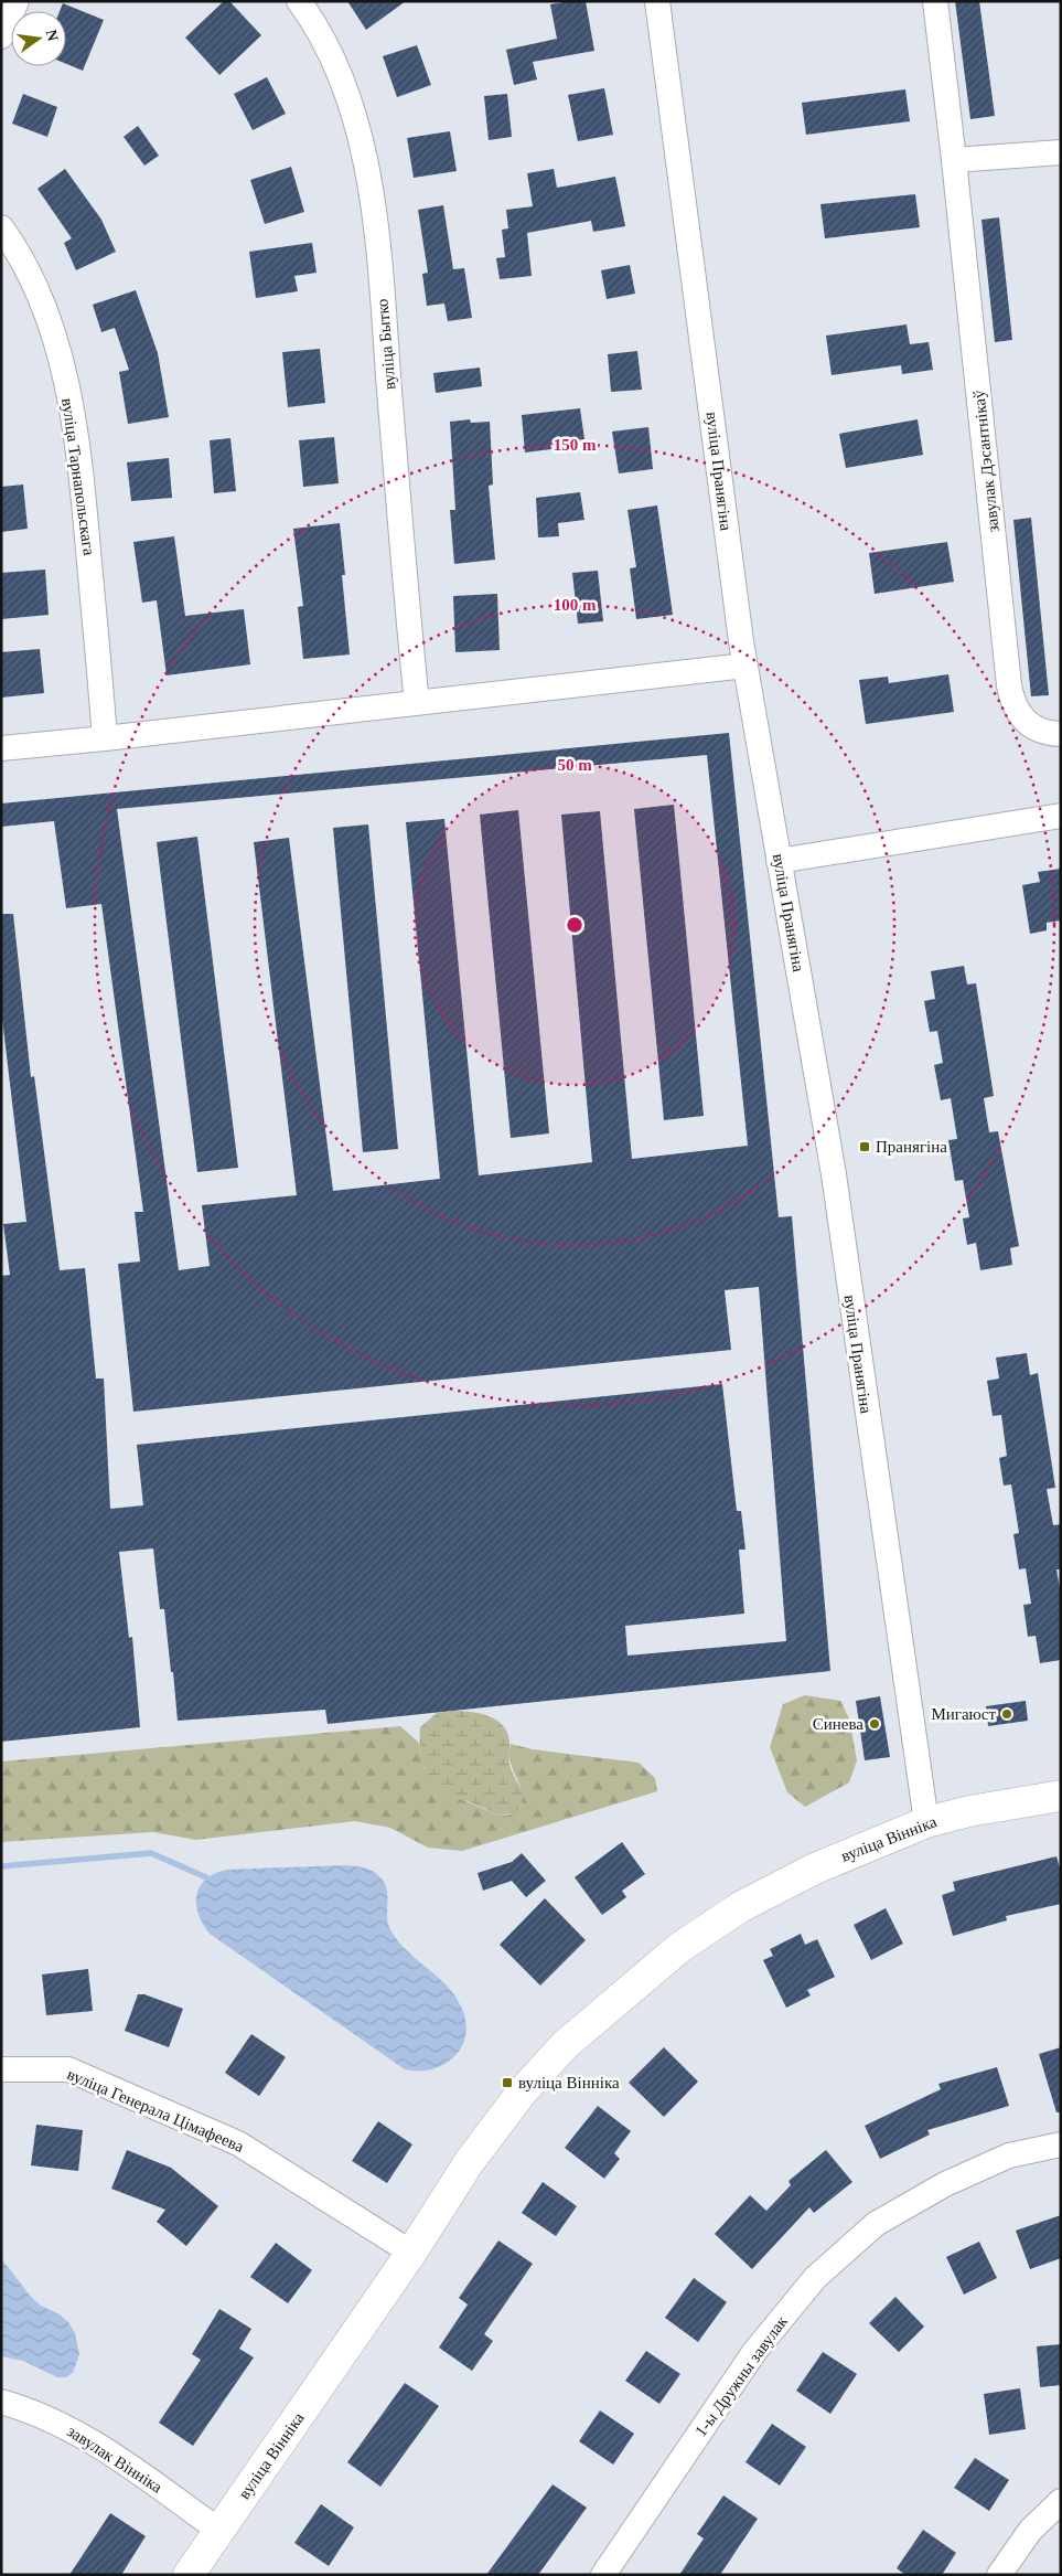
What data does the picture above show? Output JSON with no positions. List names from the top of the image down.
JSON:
{
  "streets": {
    "street": [
      "вуліца Бытко",
      "завулак Дэсантнікаў",
      "вуліца Пранягіна",
      "вуліца Тарнапольскага",
      "вуліца Вінніка",
      "вуліца Генерала Цімафеева",
      "1-ы Дружны завулак",
      "завулак Вінніка"
    ]
  },
  "crossings": [
    ["вуліца Пранягіна", "вуліца Вінніка"],
    ["вуліца Вінніка", "вуліца Генерала Цімафеева"],
    ["вуліца Вінніка", "завулак Вінніка"]
  ],
  "places": {
    "transit": ["Пранягіна", "вуліца Вінніка"],
    "other": ["Мигаюст", "Синева"]
  },
  "north": "right",
  "rings": ["150 m", "100 m", "50 m"]
}
